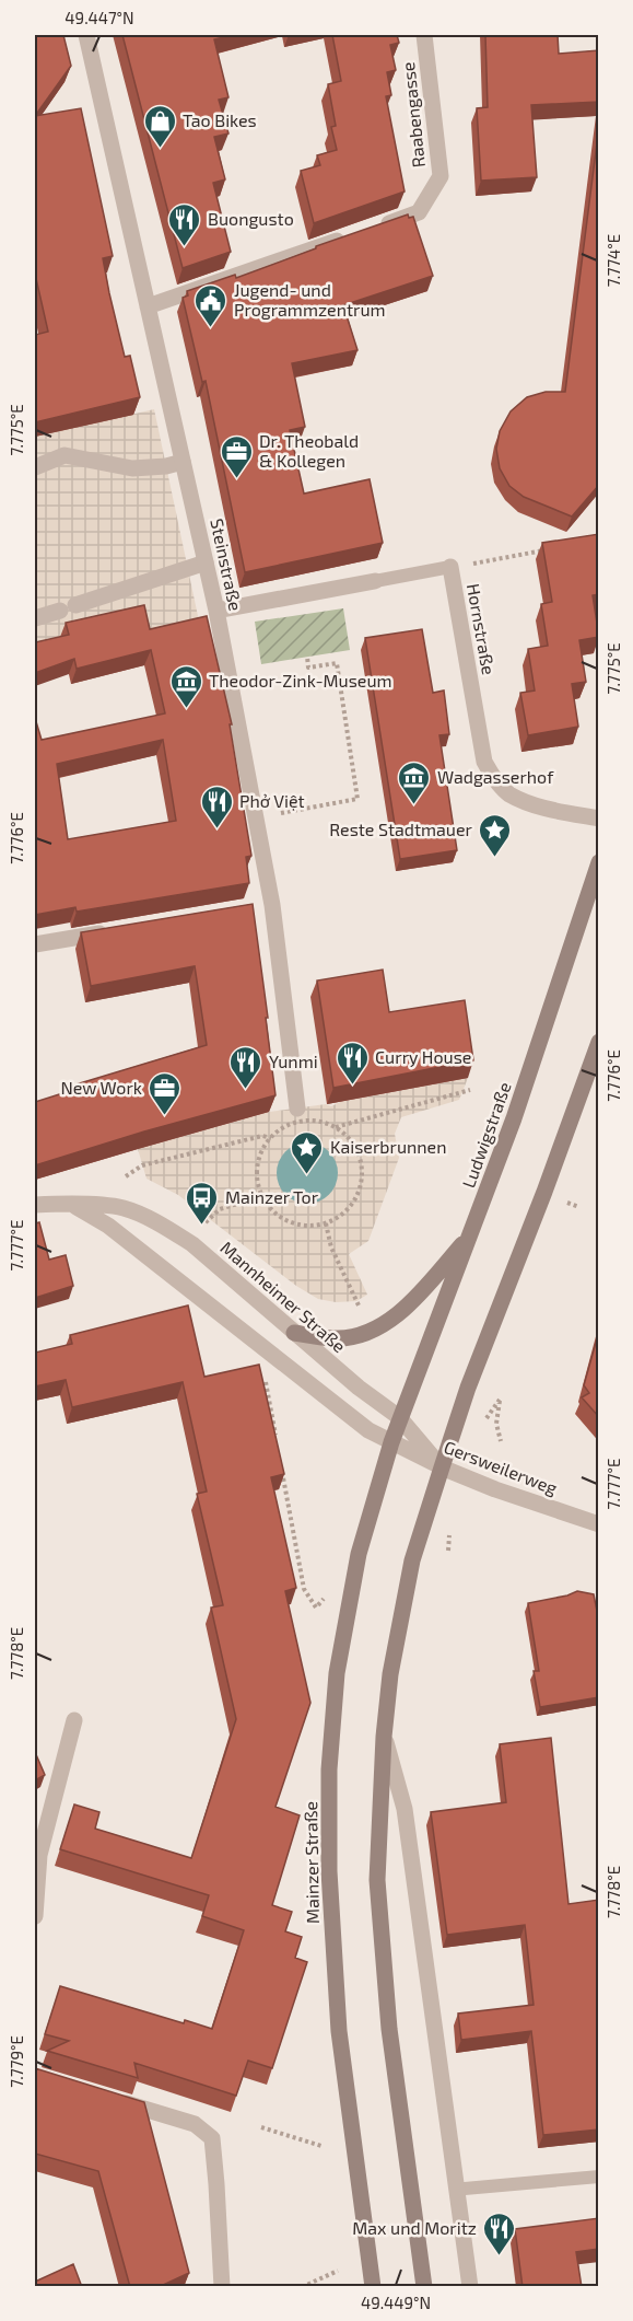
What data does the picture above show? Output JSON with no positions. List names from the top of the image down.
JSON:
{
  "streets": {
    "main road": ["Ludwigstraße", "Mainzer Straße"],
    "street": [
      "Raabengasse",
      "Steinstraße",
      "Hornstraße",
      "Mannheimer Straße",
      "Gersweilerweg"
    ]
  },
  "crossings": [
    ["Raabengasse", "Steinstraße"],
    ["Steinstraße", "Hornstraße"],
    ["Ludwigstraße", "Mannheimer Straße"],
    ["Ludwigstraße", "Mainzer Straße"],
    ["Mannheimer Straße", "Gersweilerweg"],
    ["Mannheimer Straße", "Mainzer Straße"],
    ["Gersweilerweg", "Mainzer Straße"]
  ],
  "places": {
    "shop": ["Tao Bikes"],
    "restaurant": [
      "Buongusto",
      "Phở Việt",
      "Curry House",
      "Yunmi",
      "Max und Moritz"
    ],
    "public building": ["Jugend- und Programmzentrum"],
    "office": ["Dr. Theobald & Kollegen", "New Work"],
    "museum": ["Theodor-Zink-Museum", "Wadgasserhof"],
    "place": ["Reste Stadtmauer", "Kaiserbrunnen"],
    "bus stop": ["Mainzer Tor"]
  },
  "coordinates": [
    "49.447°N",
    "7.774°E",
    "7.775°E",
    "7.776°E",
    "7.777°E",
    "7.778°E",
    "7.779°E",
    "49.449°N"
  ]
}
